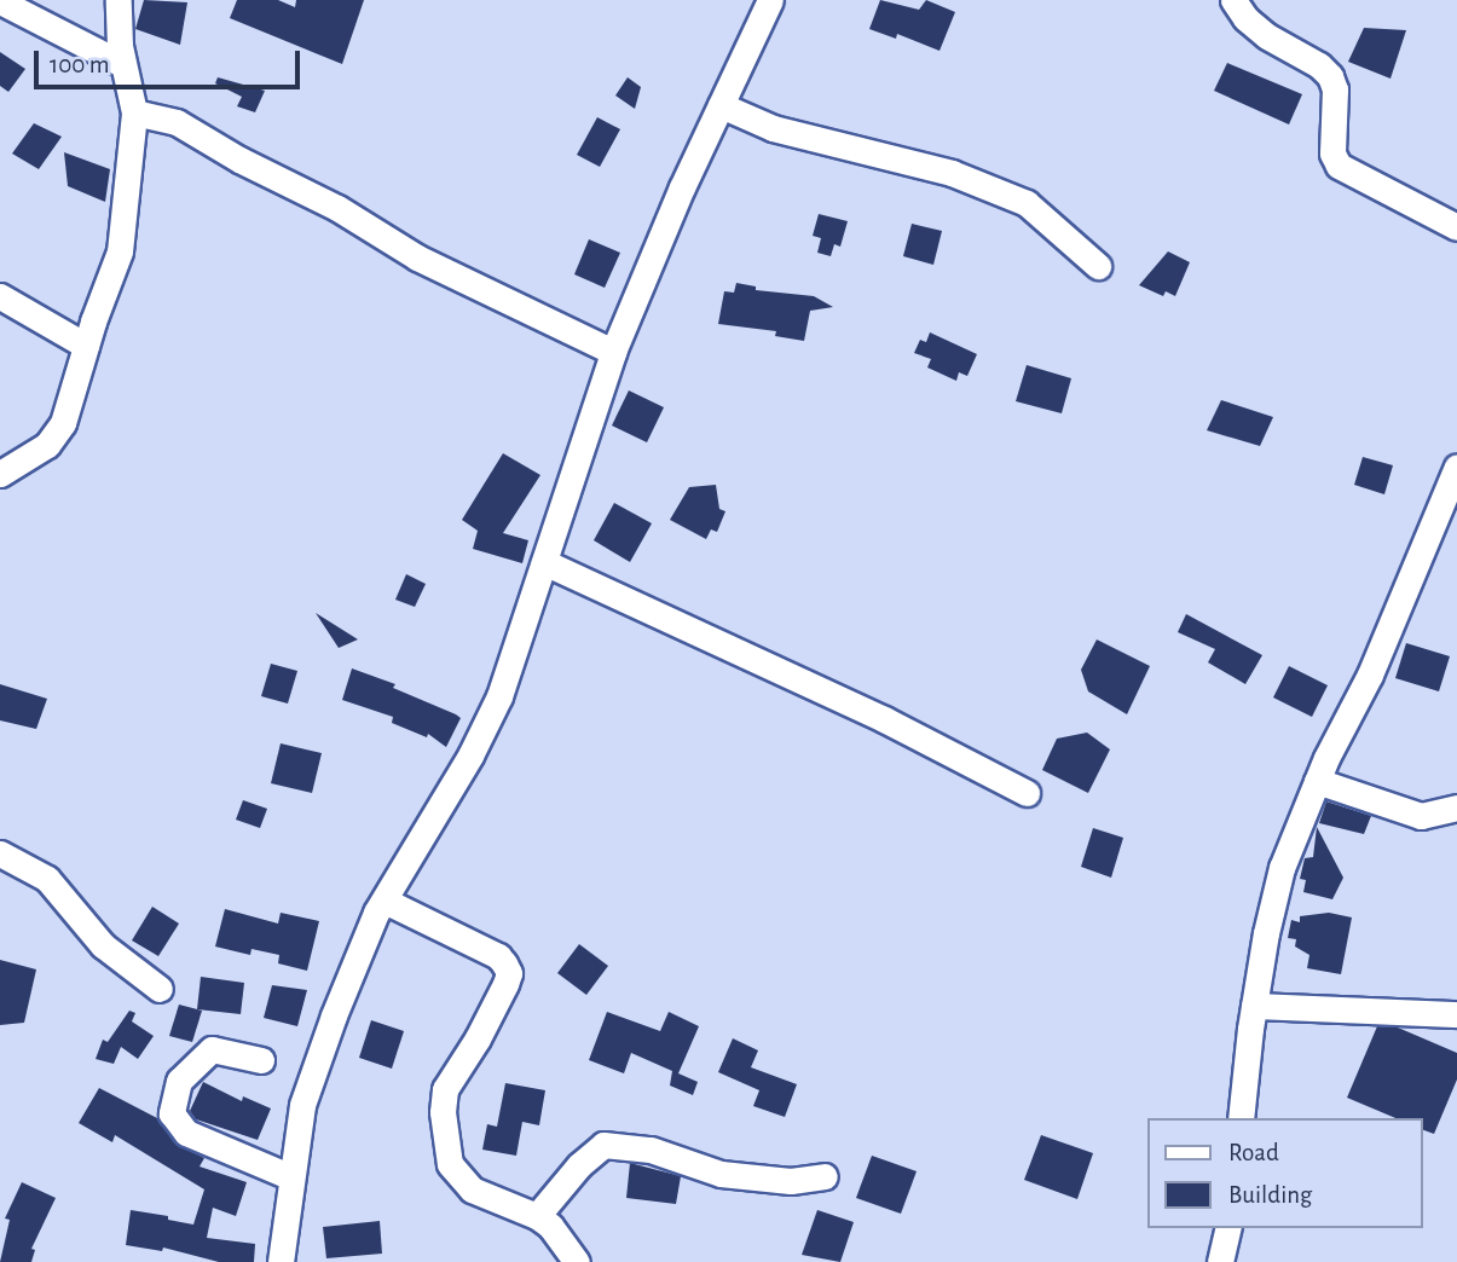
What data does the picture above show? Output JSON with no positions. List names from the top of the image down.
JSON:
{
  "legend": ["Road", "Building"],
  "scale_bar": "100 m"
}
